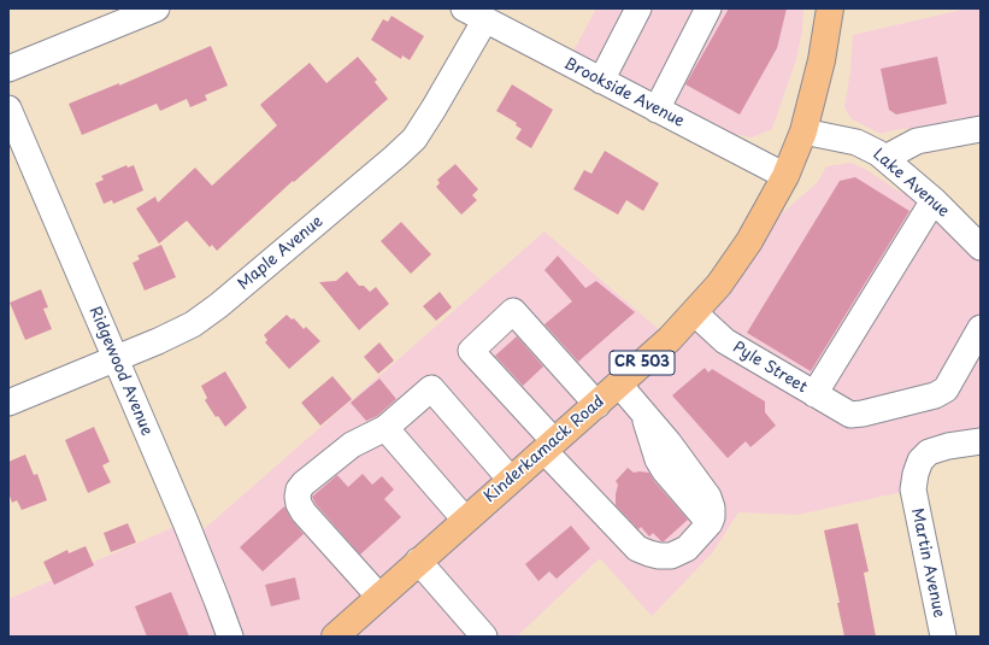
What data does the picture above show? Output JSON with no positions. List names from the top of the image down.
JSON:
{
  "streets": {
    "main road": ["CR 503", "Kinderkamack Road"],
    "street": [
      "Brookside Avenue",
      "Lake Avenue",
      "Maple Avenue",
      "Pyle Street",
      "Ridgewood Avenue",
      "Martin Avenue"
    ]
  },
  "crossings": [
    ["Brookside Avenue", "Maple Avenue"],
    ["Brookside Avenue", "Kinderkamack Road"],
    ["Lake Avenue", "Kinderkamack Road"],
    ["Maple Avenue", "Ridgewood Avenue"],
    ["Pyle Street", "Kinderkamack Road"]
  ]
}
